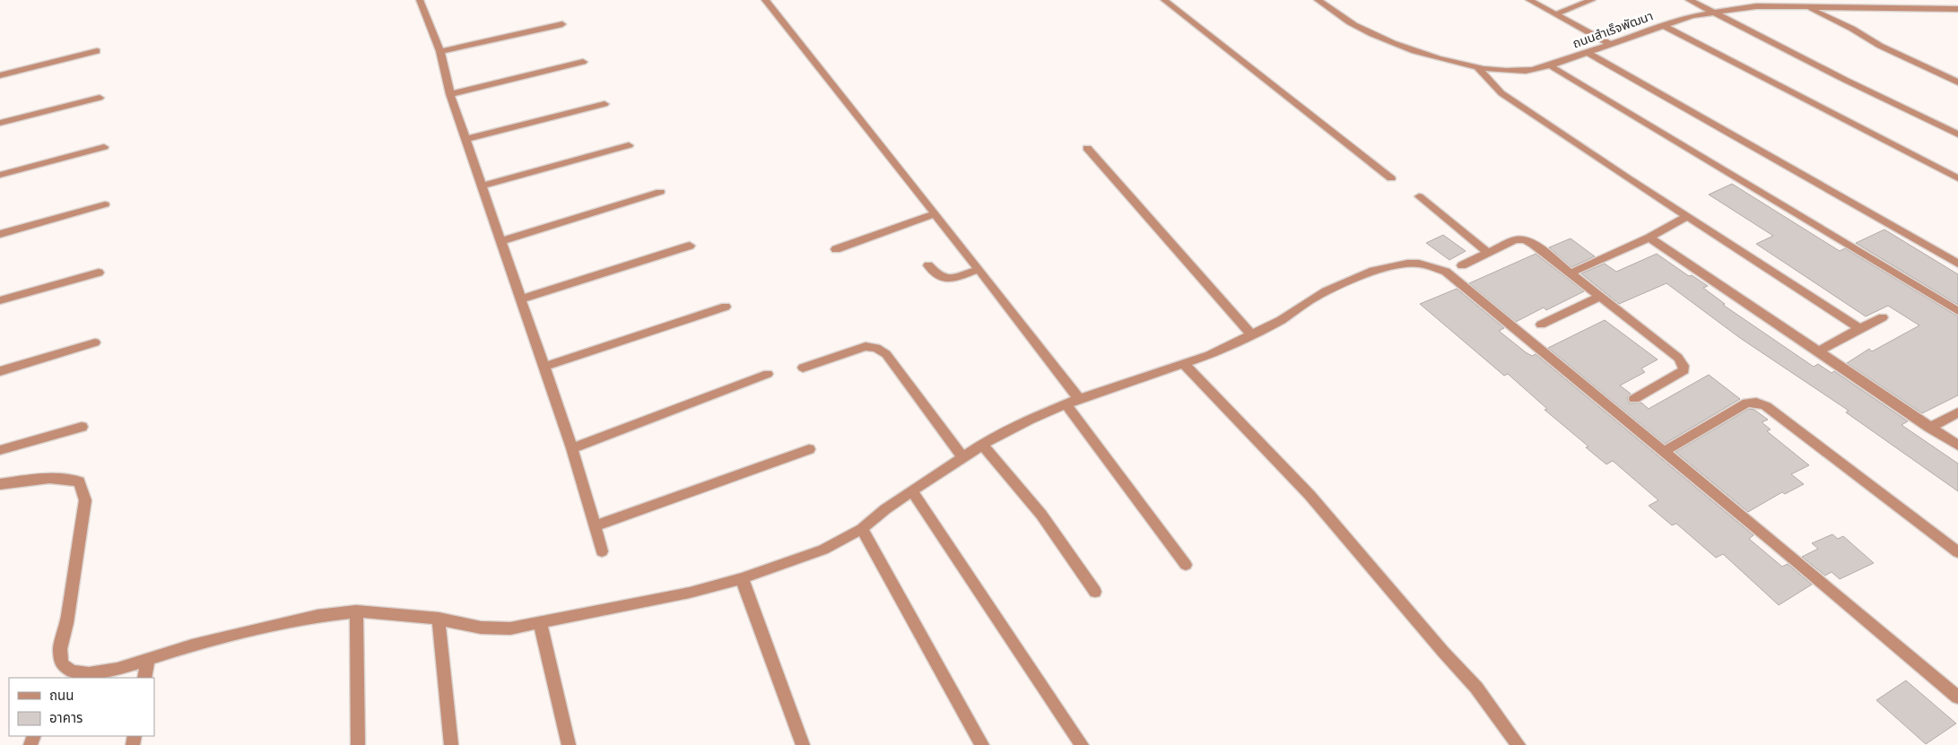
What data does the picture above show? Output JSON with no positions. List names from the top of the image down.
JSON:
{
  "streets": {
    "street": ["ถนนสำเร็จพัฒนา"]
  },
  "legend": ["ถนน", "อาคาร"]
}
